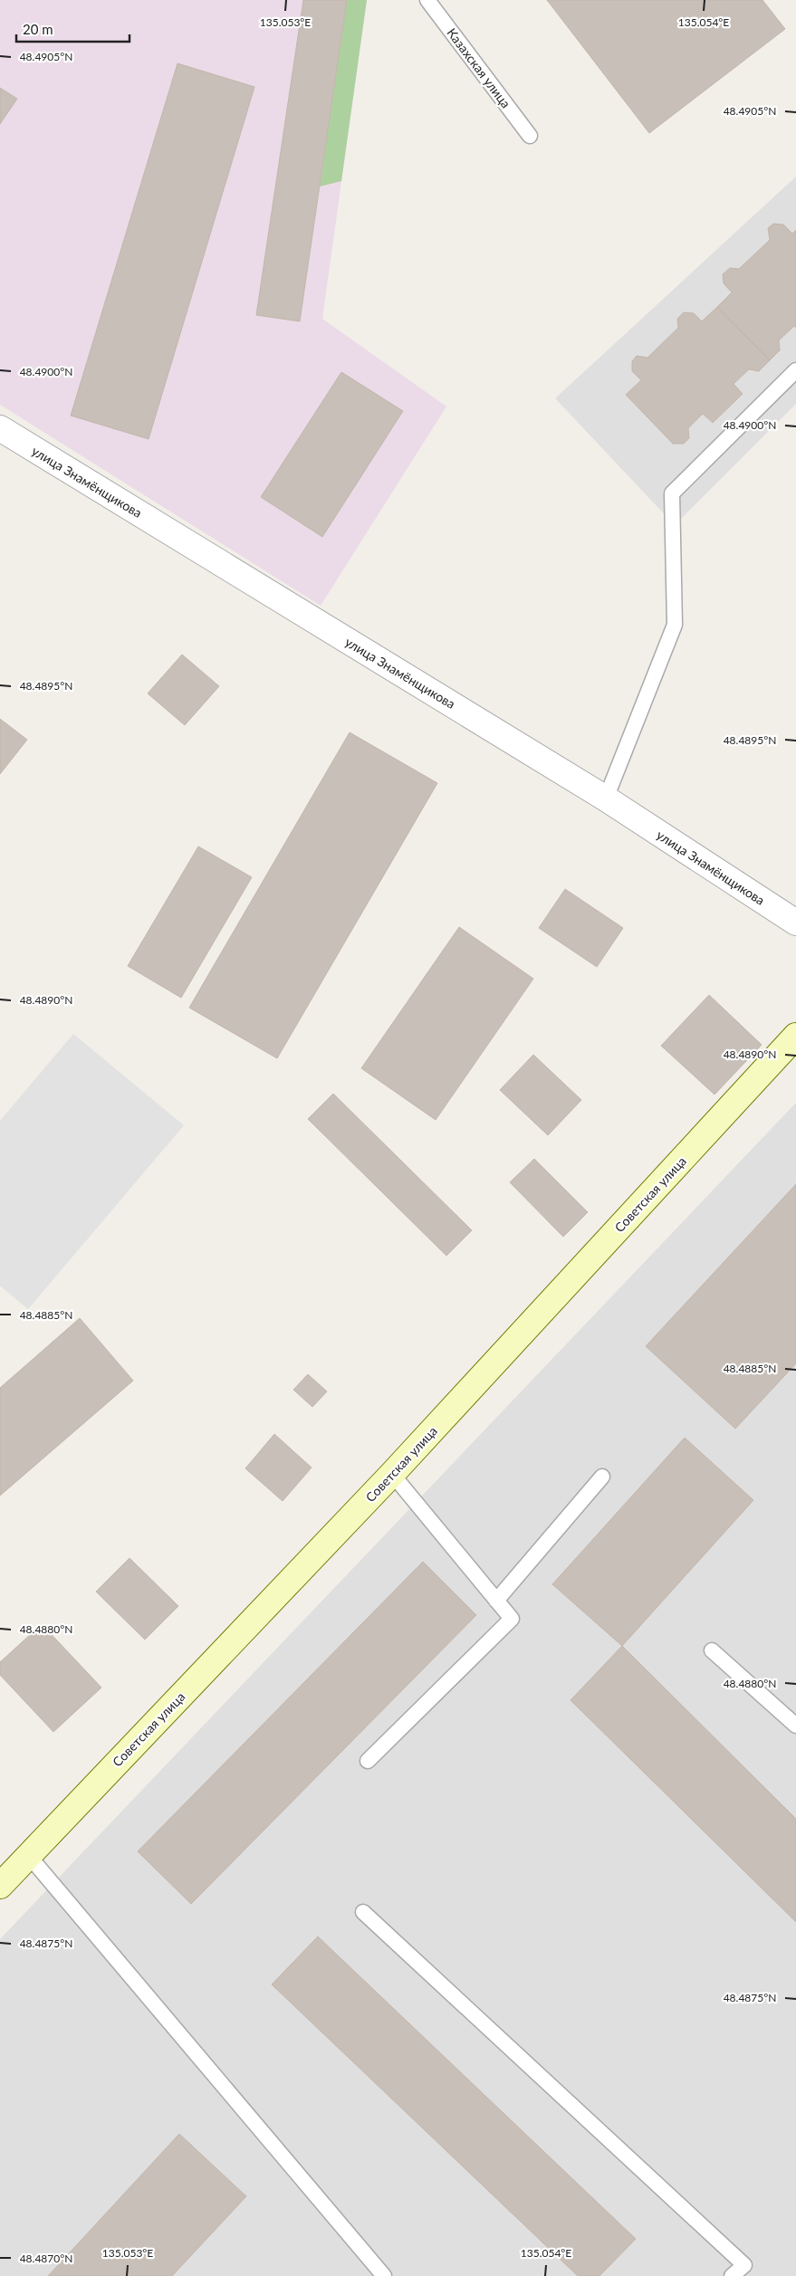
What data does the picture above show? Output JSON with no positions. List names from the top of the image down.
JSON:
{
  "streets": {
    "street": ["улица Знамёнщикова", "Советская улица"],
    "lane": ["Казахская улица"]
  },
  "scale_bar": "20 m",
  "coordinates": [
    "135.053°E",
    "135.054°E",
    "48.4905°N",
    "48.4900°N",
    "48.4895°N",
    "48.4890°N",
    "48.4885°N",
    "48.4880°N",
    "48.4875°N",
    "48.4870°N"
  ]
}
